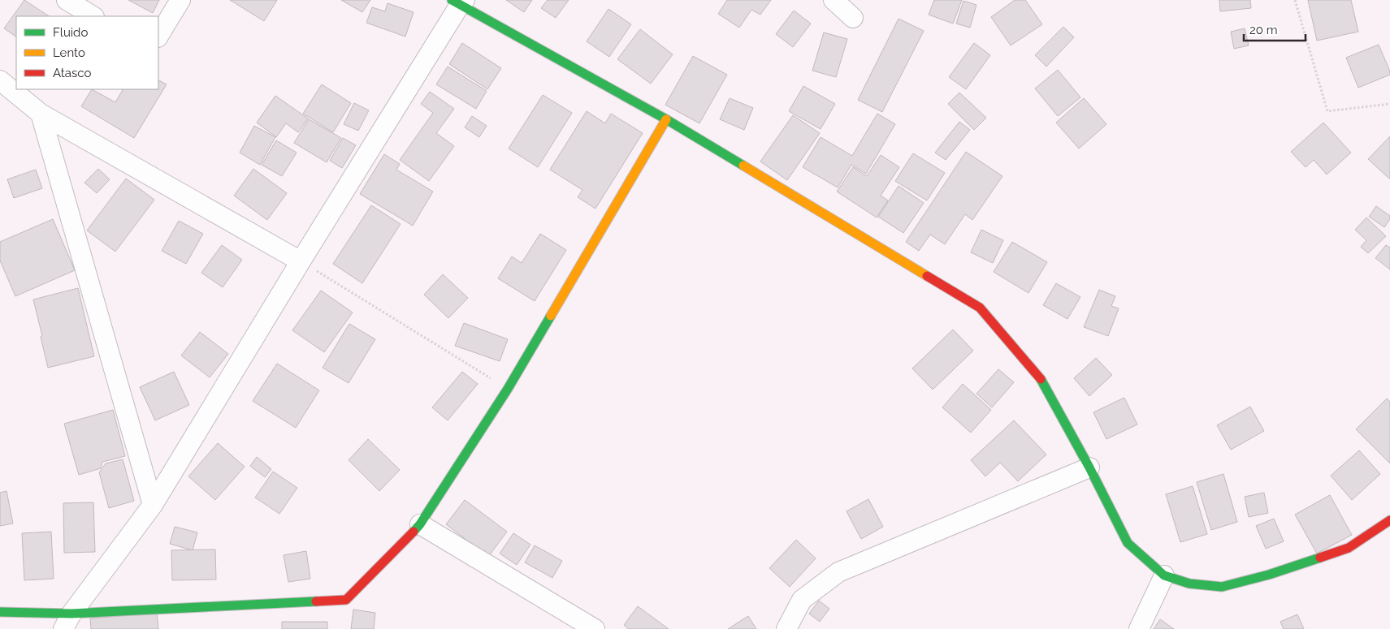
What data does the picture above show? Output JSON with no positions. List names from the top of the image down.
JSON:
{
  "legend": ["Fluido", "Lento", "Atasco"],
  "scale_bar": "20 m"
}
